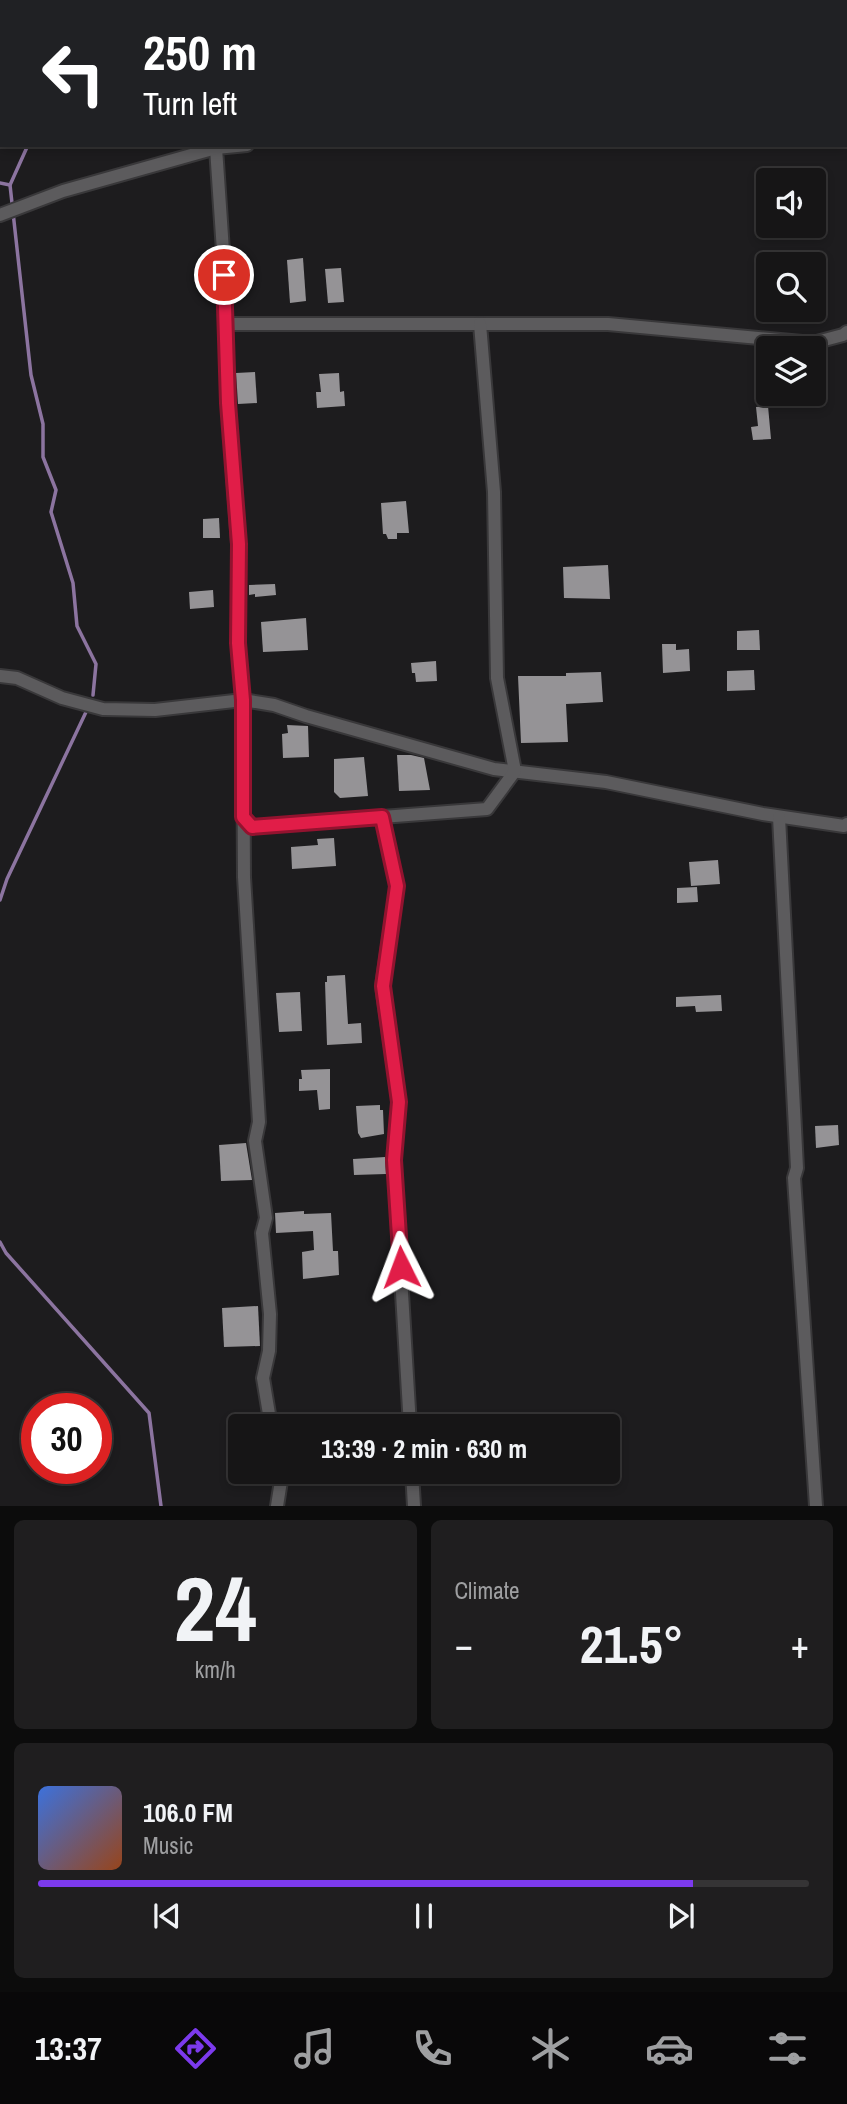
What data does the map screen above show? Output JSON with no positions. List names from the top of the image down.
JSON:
{
  "page": {
    "turn": ["250 m", "Turn left"],
    "limit": "30",
    "trip": "13:39 · 2 min · 630 m",
    "tile": [
      ["24", "km/h"],
      "Climate"
    ],
    "heat": ["−", "21.5°", "+"],
    "song": ["106.0 FM", "Music"],
    "tabs": "13:37"
  }
}
